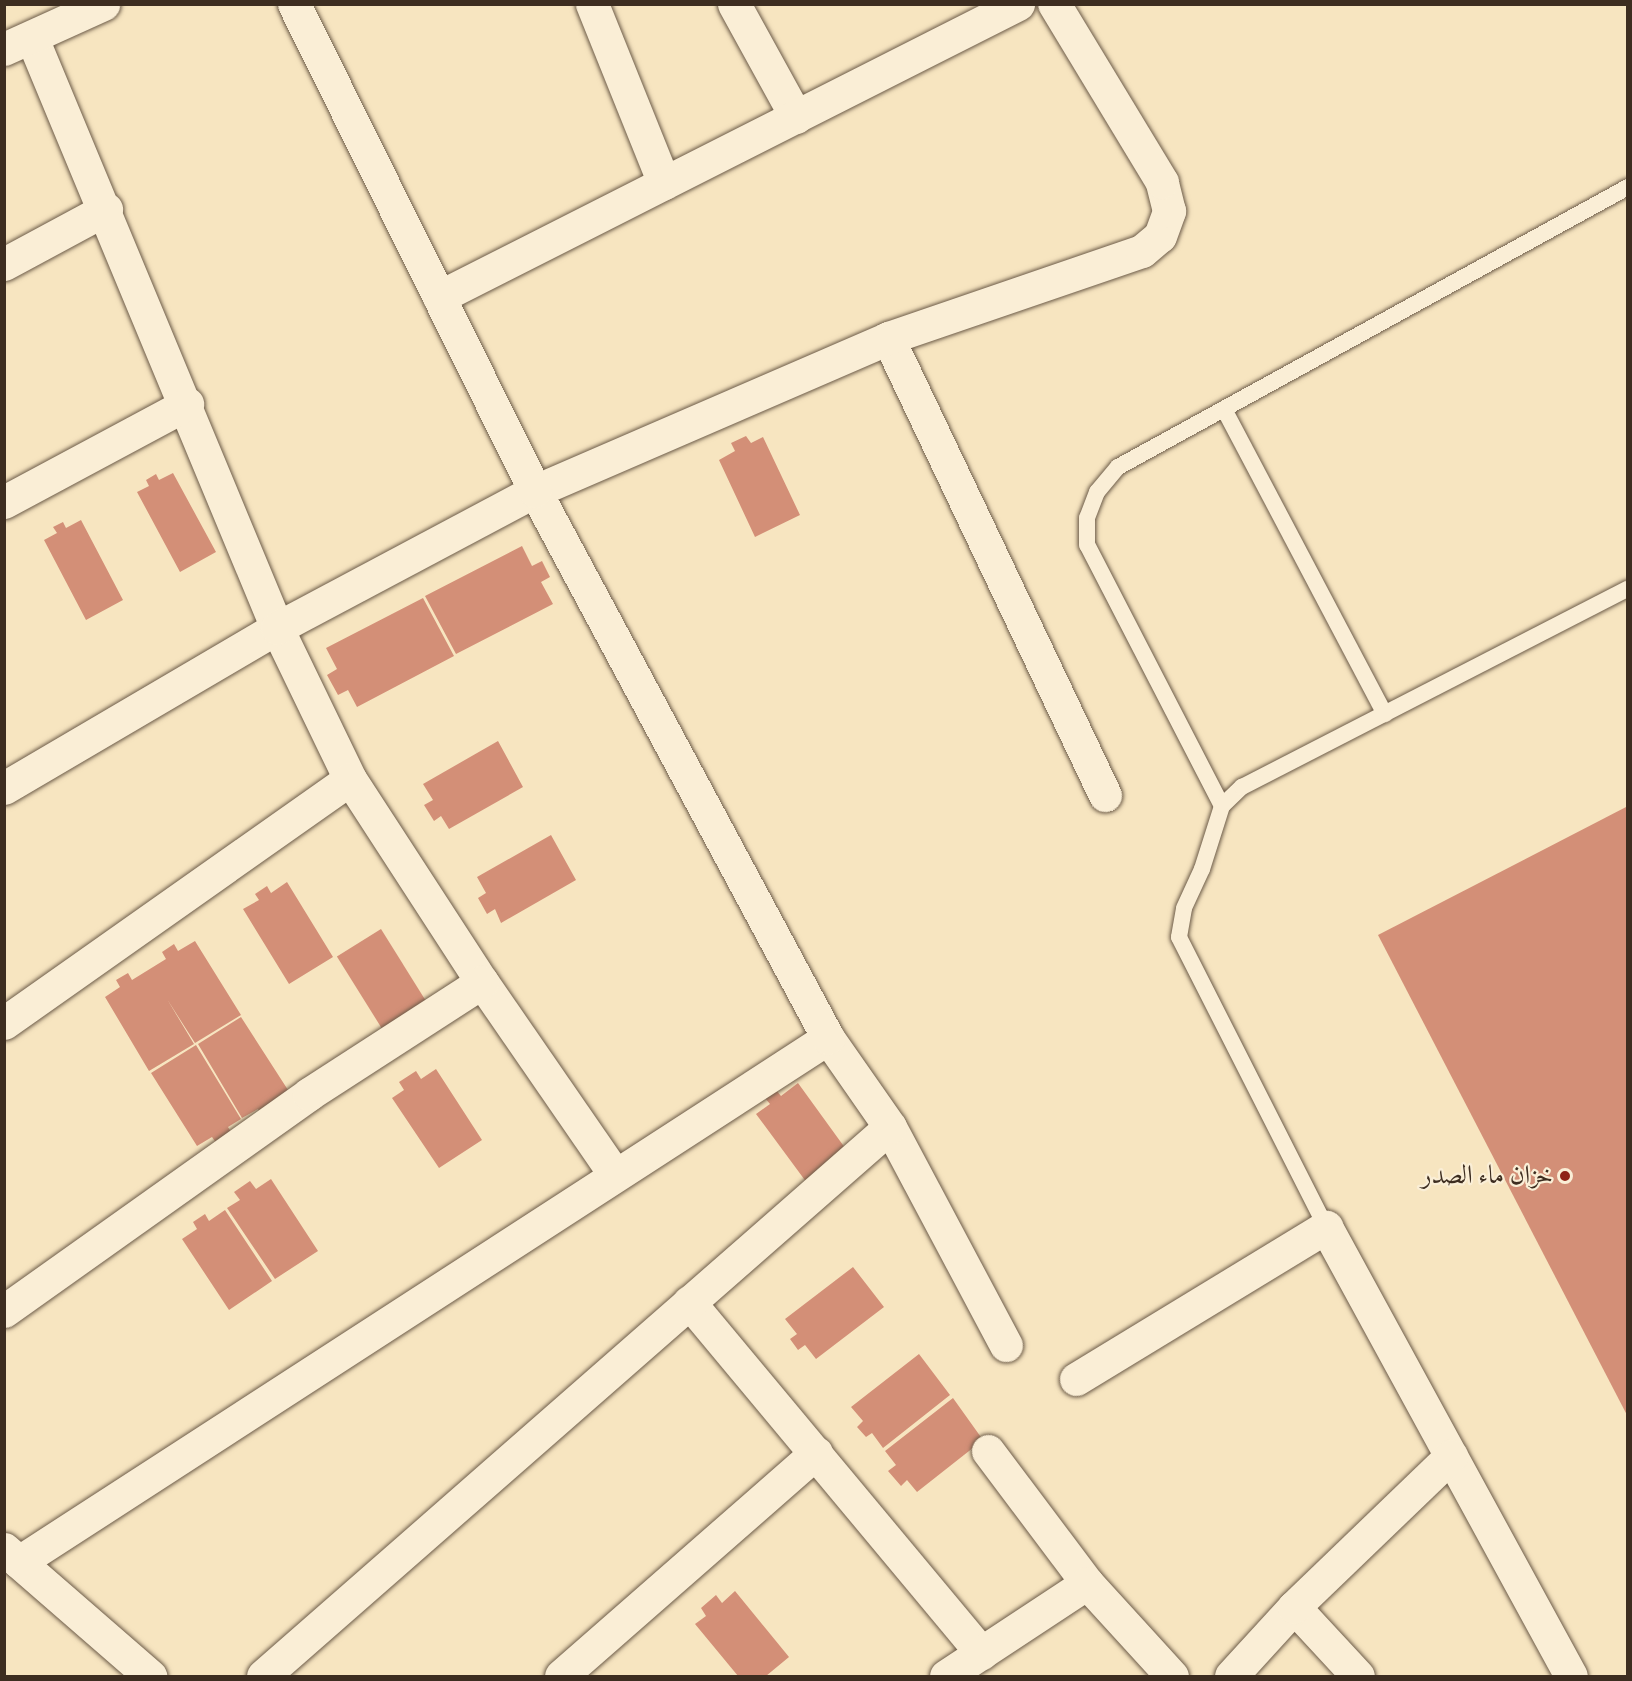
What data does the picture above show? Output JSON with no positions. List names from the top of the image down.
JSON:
{
  "places": ["خزان ماء الصدر"]
}
